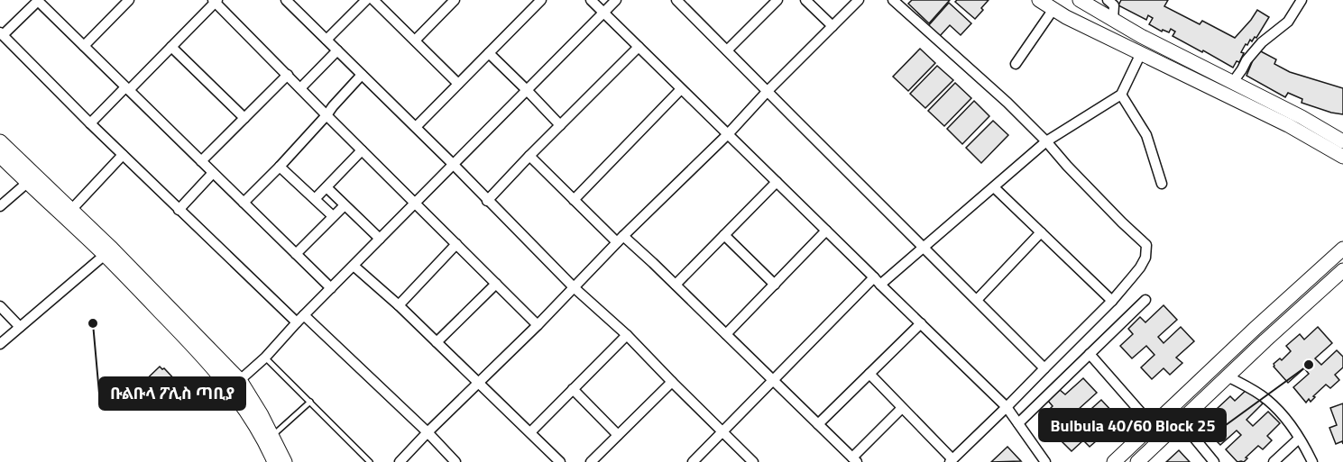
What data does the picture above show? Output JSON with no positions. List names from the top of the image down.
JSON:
{
  "places": ["ቡልቡላ ፖሊስ ጣቢያ", "Bulbula 40/60 Block 25"]
}
